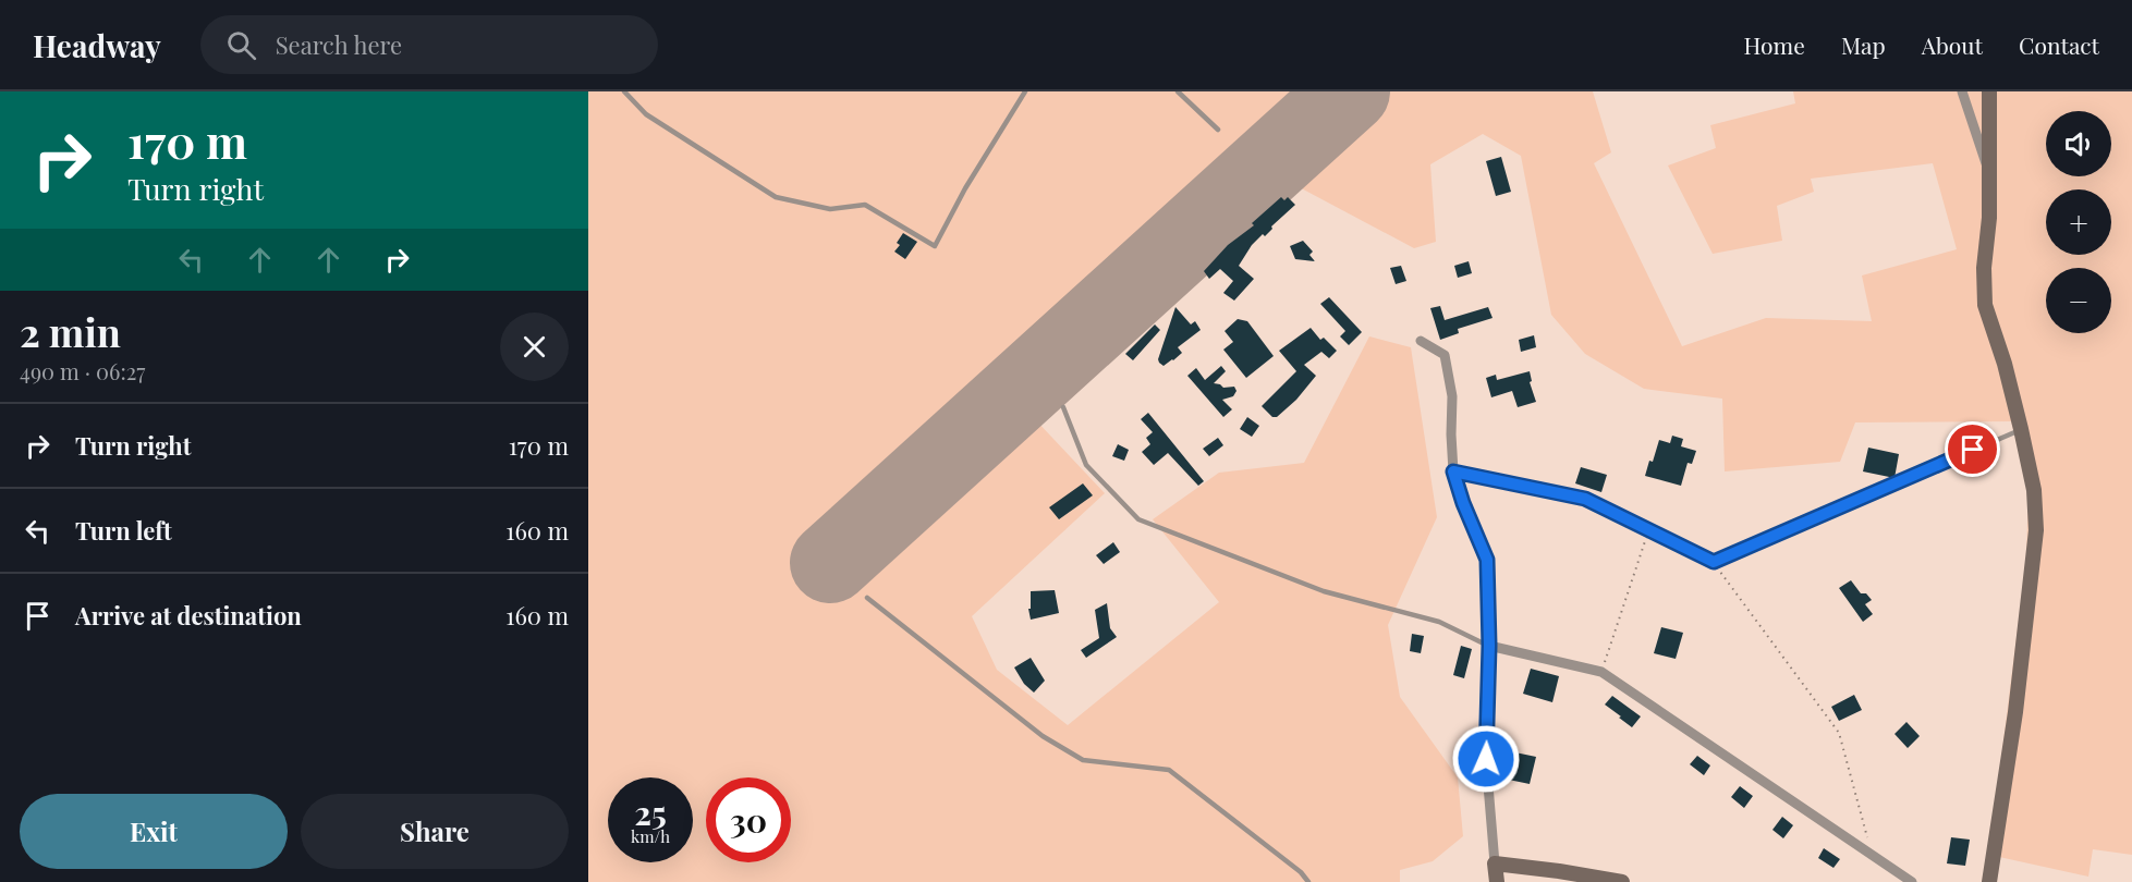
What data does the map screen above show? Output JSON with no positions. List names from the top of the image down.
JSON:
{
  "page": {
    "header": "Headway",
    "search": "Search here",
    "nav": [
      "Home",
      "Map",
      "About",
      "Contact"
    ],
    "turn": ["170 m", "Turn right"],
    "map_buttons": ["+", "−"],
    "heading": ["2 min", "490 m · 06:27"],
    "list": [
      {
        "name": "Turn right",
        "value": "170 m"
      },
      {
        "name": "Turn left",
        "value": "160 m"
      },
      {
        "name": "Arrive at destination",
        "value": "160 m"
      }
    ],
    "speed": "25 km/h",
    "limit": "30",
    "buttons": ["Exit", "Share"]
  }
}
